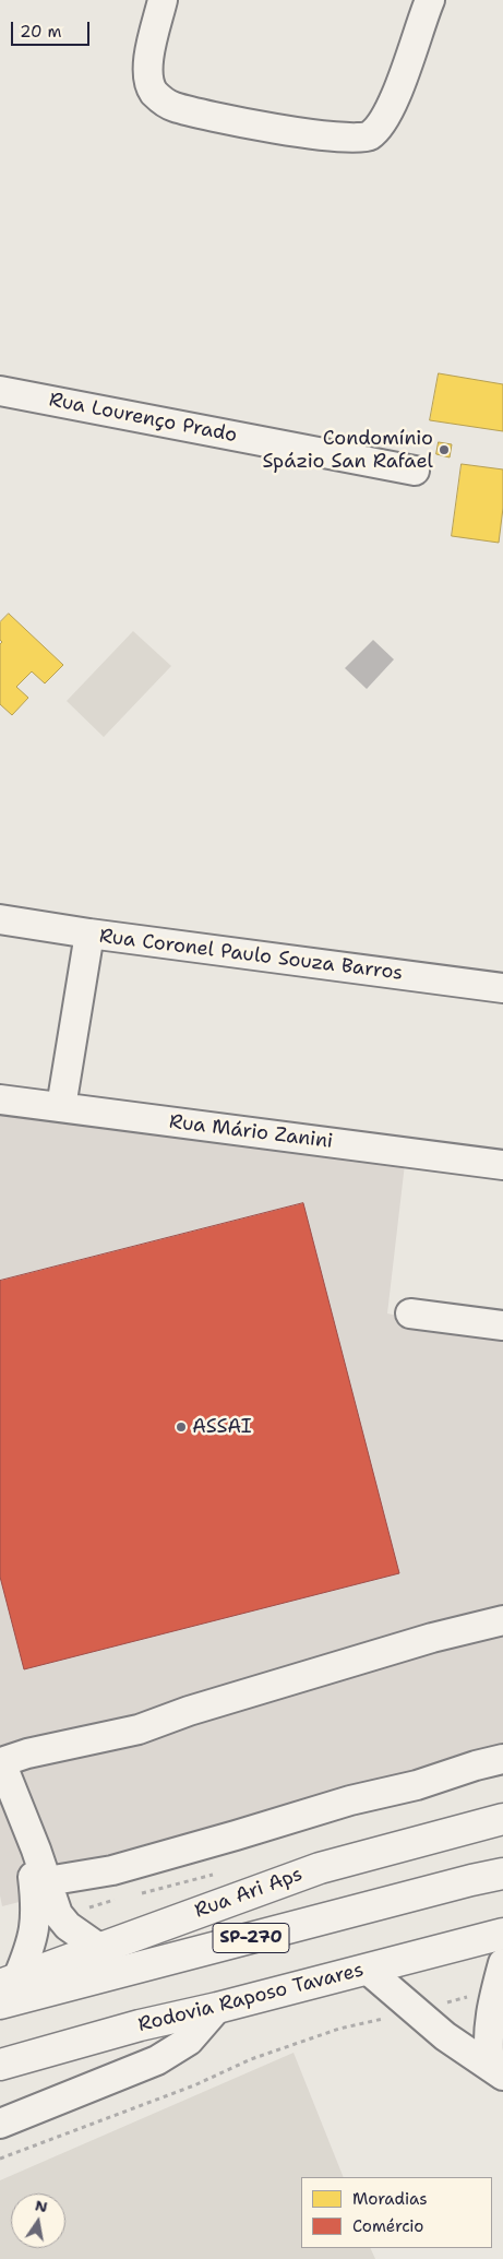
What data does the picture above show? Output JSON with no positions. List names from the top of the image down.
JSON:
{
  "streets": {
    "main road": ["Rua Ari Aps", "SP-270", "Rodovia Raposo Tavares"],
    "street": ["Rua Lourenço Prado", "Rua Coronel Paulo Souza Barros", "Rua Mário Zanini"]
  },
  "places": ["Condomínio Spázio San Rafael", "ASSAI"],
  "legend": ["Moradias", "Comércio"],
  "scale_bar": "20 m",
  "north": "top"
}
